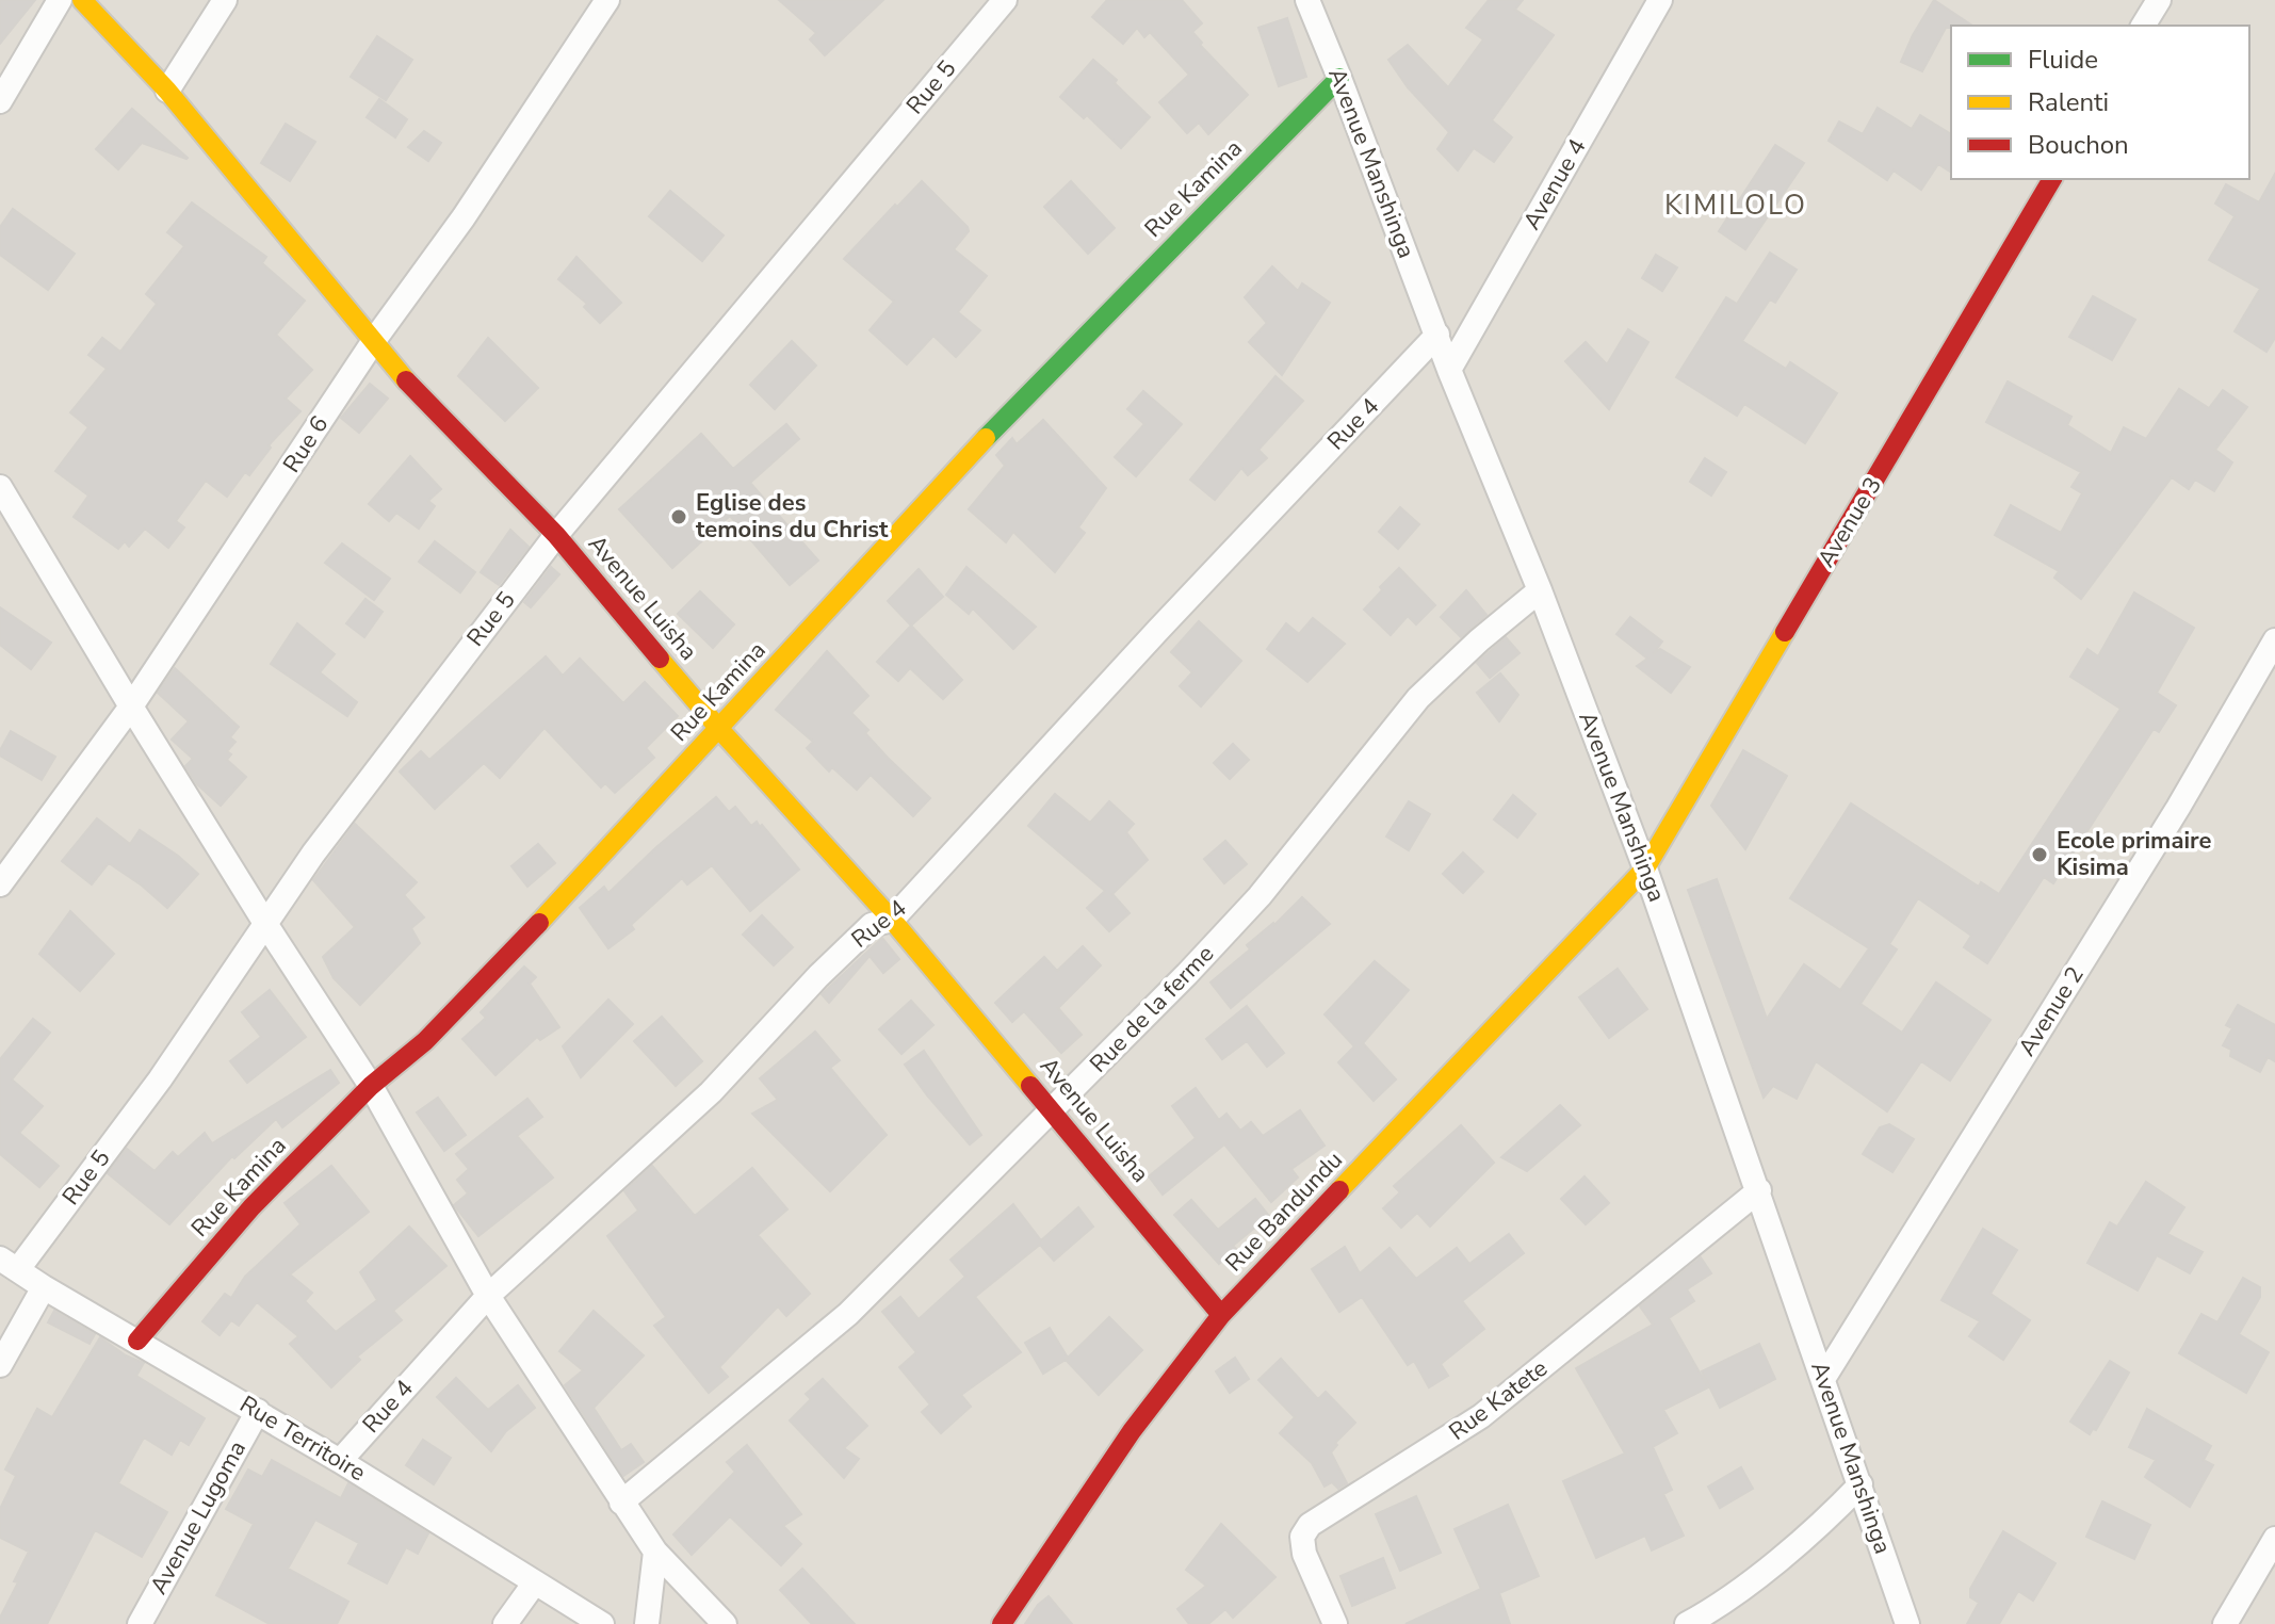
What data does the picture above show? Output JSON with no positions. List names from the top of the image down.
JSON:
{
  "streets": {
    "street": [
      "Rue 5",
      "Avenue Manshinga",
      "Avenue 4",
      "Rue Kamina",
      "Rue 4",
      "Rue 6",
      "Avenue 3",
      "Avenue Luisha",
      "Rue de la ferme",
      "Avenue 2",
      "Rue Bandundu",
      "Rue Katete",
      "Rue Territoire",
      "Avenue Lugoma"
    ]
  },
  "crossings": [
    ["Rue 5", "Avenue Luisha"],
    ["Rue 5", "Rue Territoire"],
    ["Avenue Manshinga", "Avenue 4"],
    ["Avenue Manshinga", "Rue Kamina"],
    ["Avenue Manshinga", "Rue 4"],
    ["Avenue Manshinga", "Avenue 3"],
    ["Avenue Manshinga", "Rue de la ferme"],
    ["Avenue Manshinga", "Avenue 2"],
    ["Avenue Manshinga", "Rue Bandundu"],
    ["Avenue Manshinga", "Rue Katete"],
    ["Rue Kamina", "Avenue Luisha"],
    ["Rue Kamina", "Rue Territoire"],
    ["Rue 4", "Avenue Luisha"],
    ["Rue 4", "Rue Territoire"],
    ["Rue 6", "Avenue Luisha"],
    ["Avenue 3", "Rue Bandundu"],
    ["Avenue Luisha", "Rue de la ferme"],
    ["Avenue Luisha", "Rue Bandundu"],
    ["Rue Territoire", "Avenue Lugoma"]
  ],
  "districts": ["KIMILOLO"],
  "places": ["Eglise des temoins du Christ", "Ecole primaire Kisima"],
  "legend": ["Fluide", "Ralenti", "Bouchon"]
}
